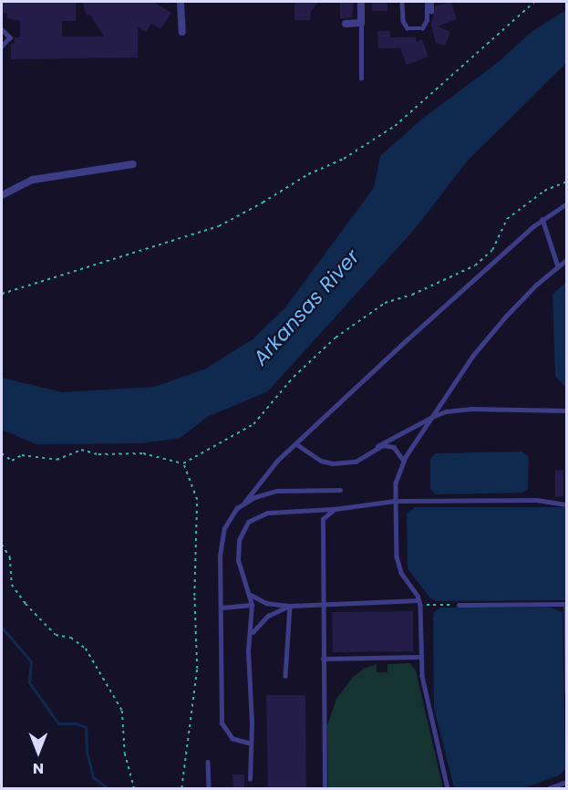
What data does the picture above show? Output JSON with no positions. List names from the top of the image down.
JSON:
{
  "water": ["Arkansas River"],
  "north": "bottom"
}
